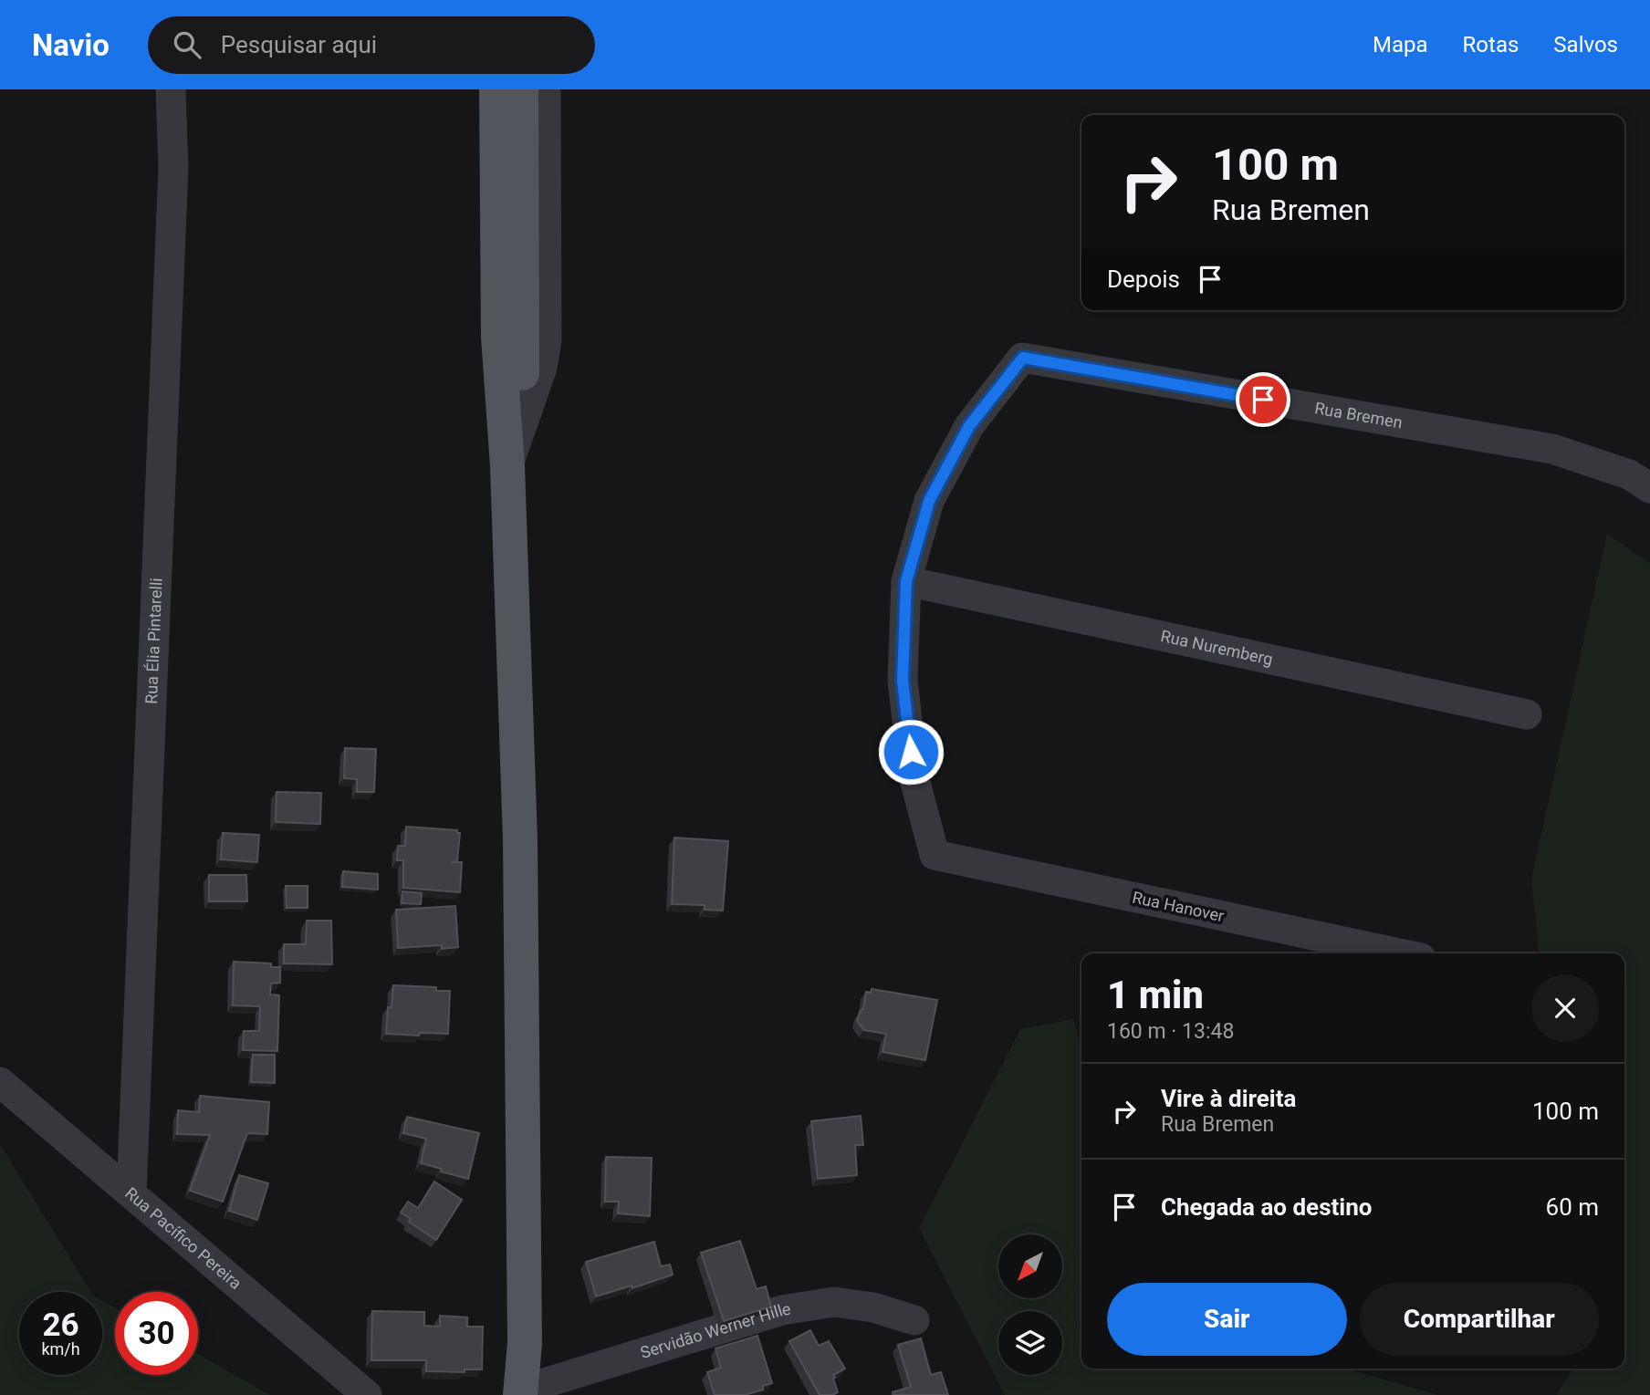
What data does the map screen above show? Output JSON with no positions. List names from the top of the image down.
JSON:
{
  "streets": {
    "street": [
      "Rua Bremen",
      "Rua Élia Pintarelli",
      "Rua Nuremberg",
      "Rua Hanover",
      "Rua Pacífico Pereira",
      "Servidão Werner Hille"
    ]
  },
  "crossings": [
    ["Rua Bremen", "Rua Nuremberg"],
    ["Rua Bremen", "Rua Hanover"],
    ["Rua Élia Pintarelli", "Rua Pacífico Pereira"],
    ["Rua Nuremberg", "Rua Hanover"]
  ],
  "north": "bottom left",
  "page": {
    "header": "Navio",
    "search": "Pesquisar aqui",
    "nav": ["Mapa", "Rotas", "Salvos"],
    "turn": ["100 m", "Rua Bremen"],
    "then": "Depois",
    "heading": ["1 min", "160 m · 13:48"],
    "list": [
      {
        "name": "Vire à direita",
        "note": "Rua Bremen",
        "value": "100 m"
      },
      {
        "name": "Chegada ao destino",
        "value": "60 m"
      }
    ],
    "buttons": ["Sair", "Compartilhar"],
    "speed": "26 km/h",
    "limit": "30"
  }
}
